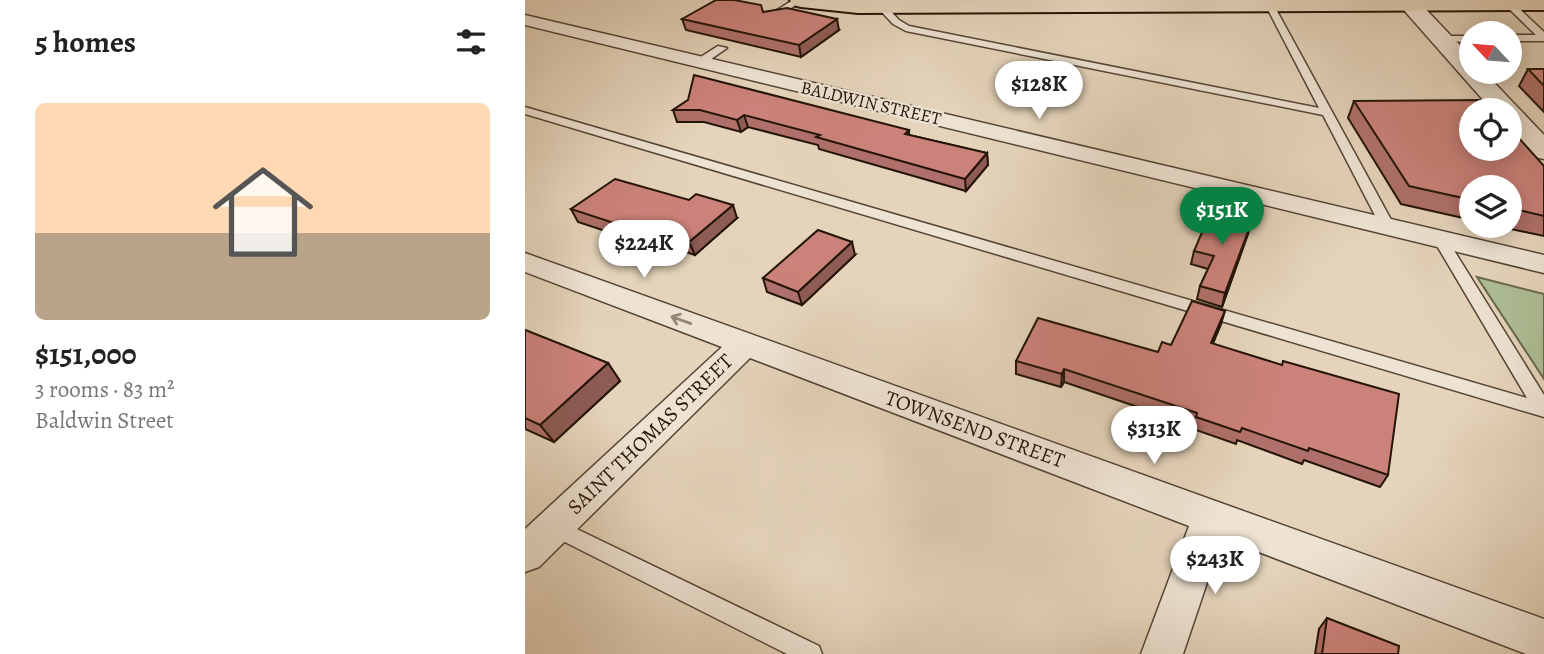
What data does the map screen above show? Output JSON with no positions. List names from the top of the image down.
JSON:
{
  "streets": {
    "street": ["BALDWIN STREET", "TOWNSEND STREET", "SAINT THOMAS STREET"]
  },
  "crossings": [
    ["TOWNSEND STREET", "SAINT THOMAS STREET"]
  ],
  "north": "top left",
  "page": {
    "heading": "5 homes",
    "price": [
      "$128K",
      "$151K",
      "$224K",
      "$313K",
      "$243K"
    ],
    "list": [
      {
        "name": "$151,000",
        "note": "3 rooms · 83 m² · Baldwin Street"
      }
    ]
  }
}
